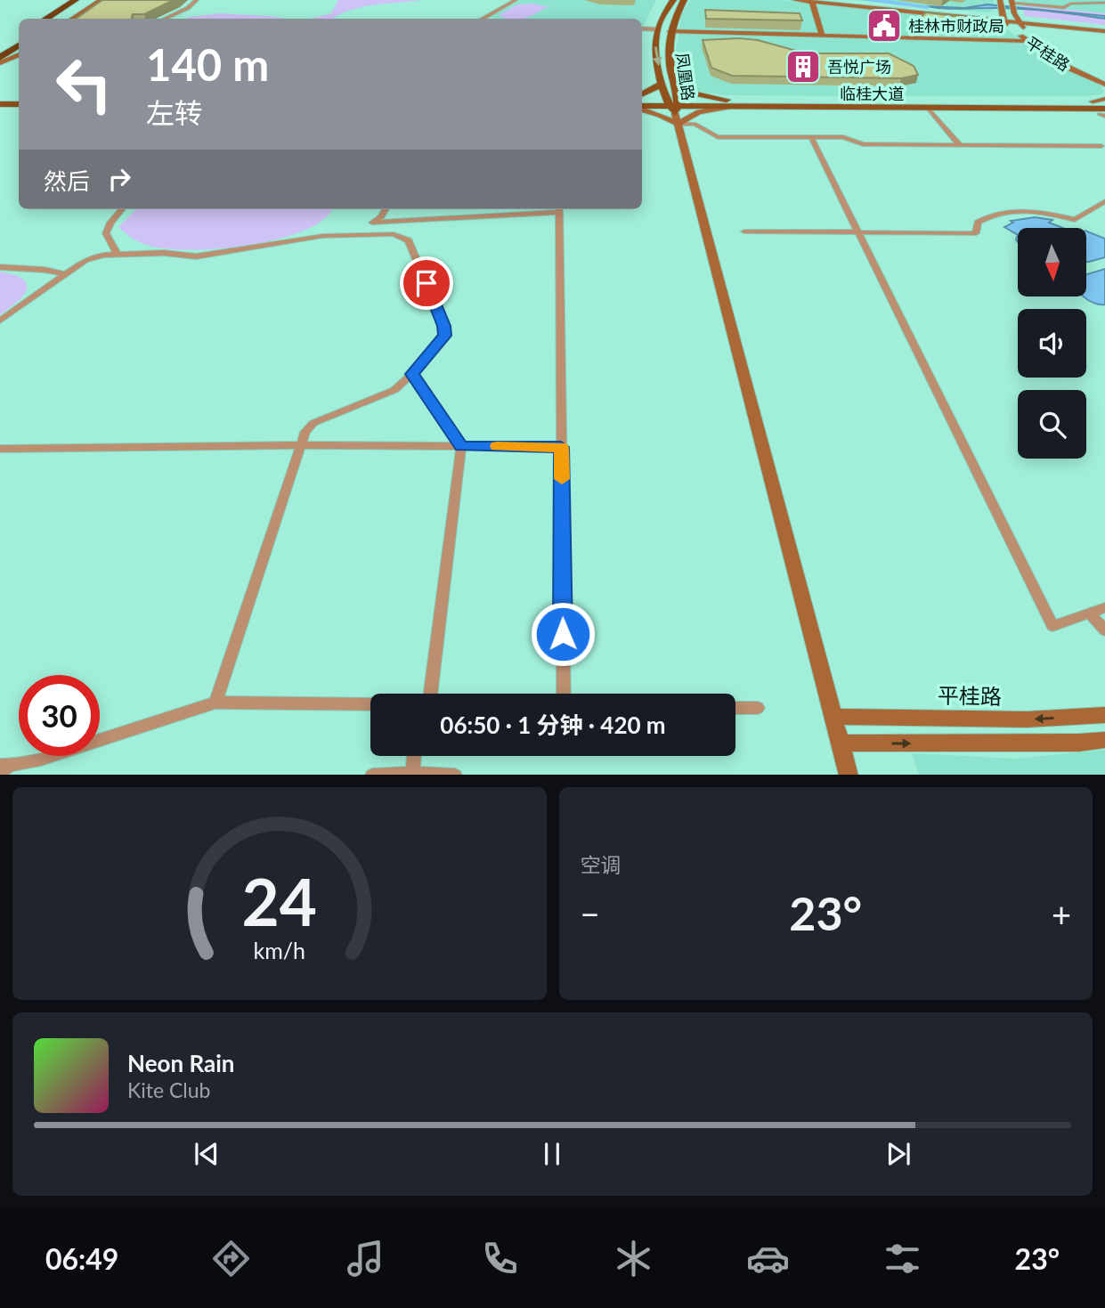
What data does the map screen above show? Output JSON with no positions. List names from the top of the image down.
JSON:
{
  "streets": {
    "main road": ["平桂路", "凤凰路", "临桂大道"]
  },
  "crossings": [
    ["凤凰路", "临桂大道"]
  ],
  "places": {
    "public building": ["桂林市财政局"],
    "building": ["吾悦广场"]
  },
  "north": "bottom",
  "page": {
    "turn": ["140 m", "左转"],
    "then": "然后",
    "limit": "30",
    "trip": "06:50 · 1 分钟 · 420 m",
    "tile": "空调",
    "heat": ["−", "23°", "+"],
    "song": ["Neon Rain", "Kite Club"],
    "tabs": ["06:49", "23°"],
    "gauge": ["24", "km/h"]
  }
}
